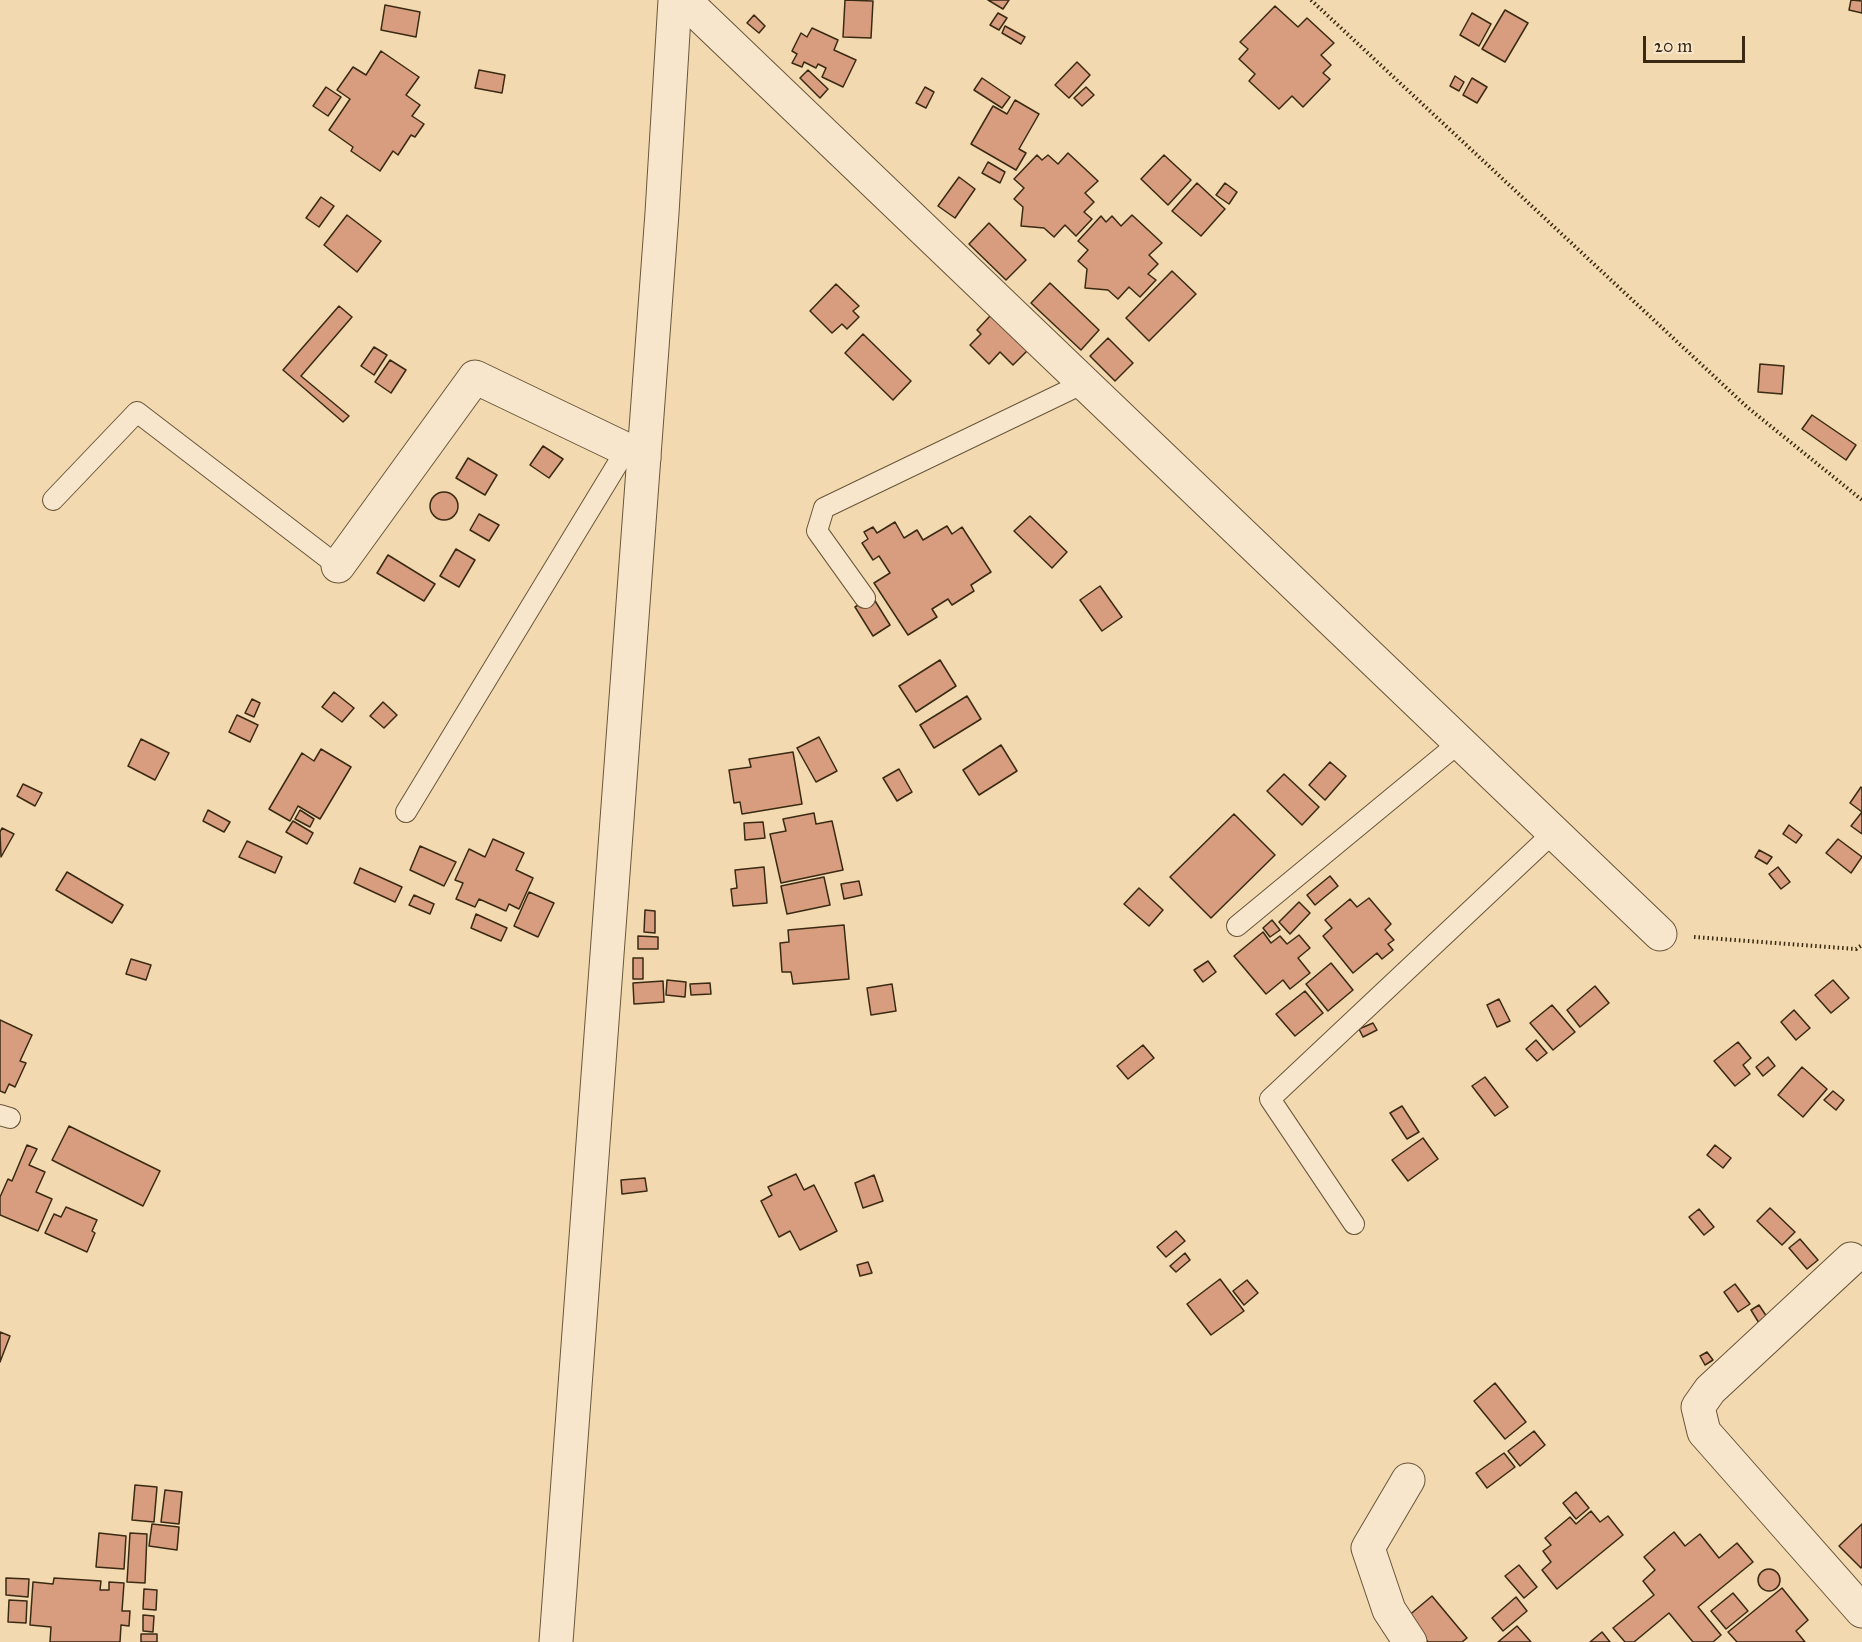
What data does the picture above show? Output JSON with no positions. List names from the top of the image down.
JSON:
{
  "scale_bar": "20 m"
}
